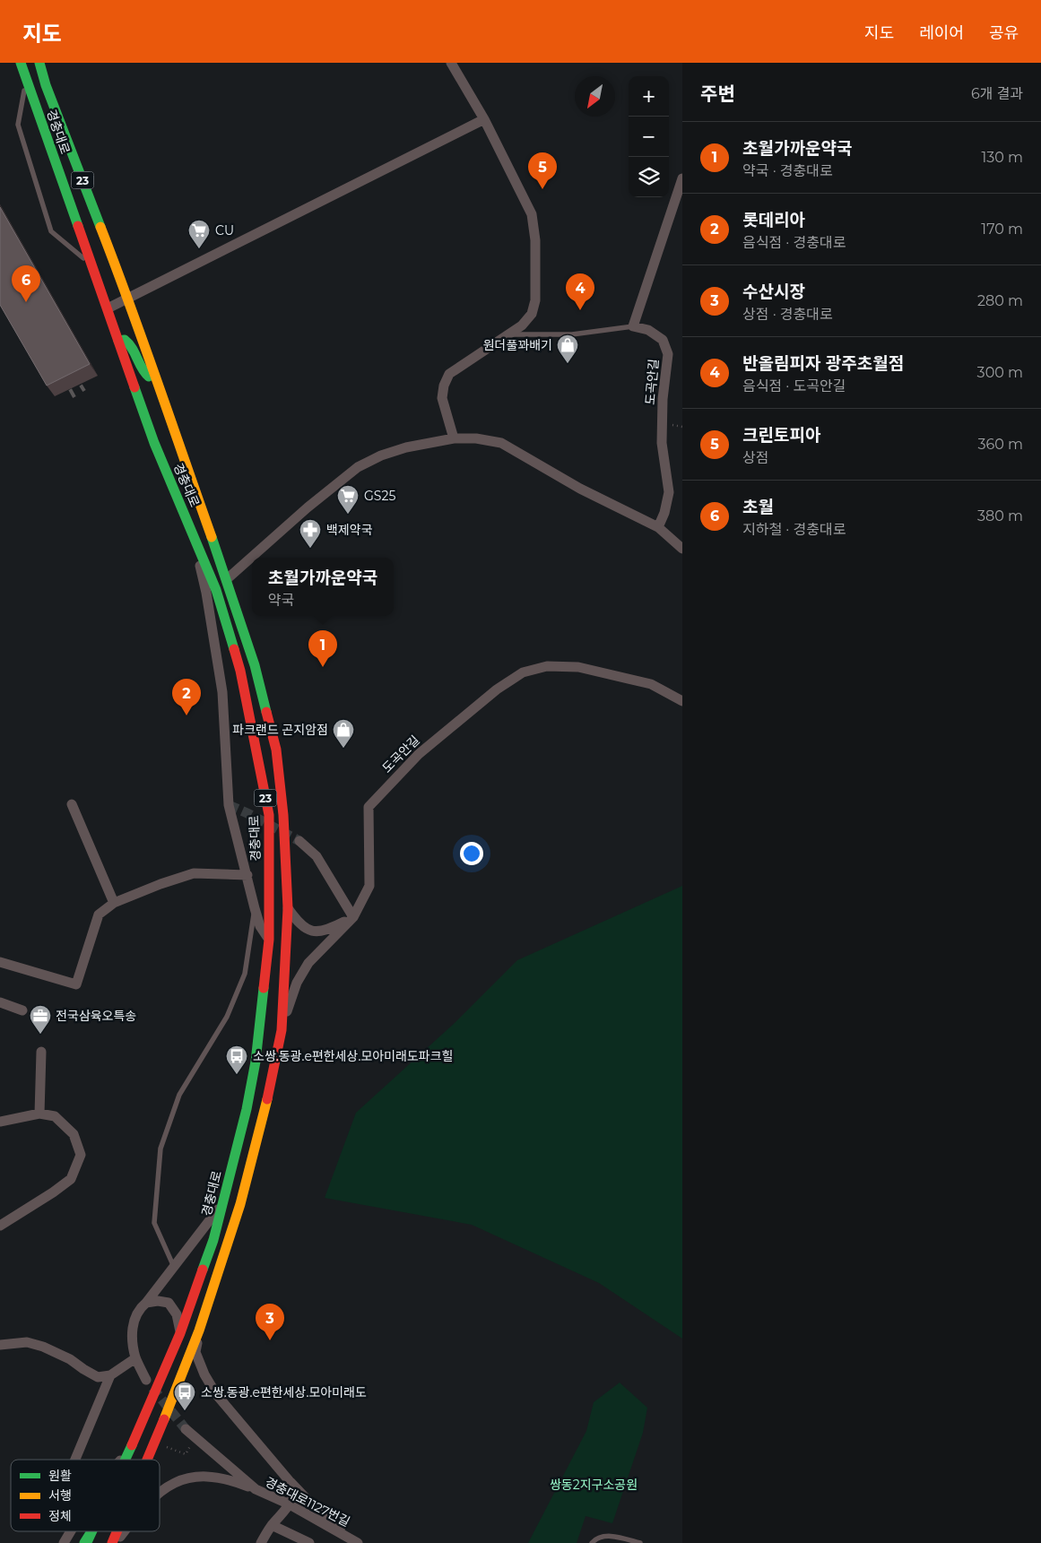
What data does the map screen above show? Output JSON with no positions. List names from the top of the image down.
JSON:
{
  "streets": {
    "main road": ["경충대로", "23"],
    "street": ["도곡안길", "경충대로1127번길"]
  },
  "crossings": [
    ["경충대로", "도곡안길"]
  ],
  "parks": ["쌍동2지구소공원"],
  "places": {
    "supermarket": ["CU", "GS25"],
    "shop": ["원더풀꽈배기", "파크랜드 곤지암점"],
    "pharmacy": ["백제약국"],
    "office": ["전국삼육오특송"],
    "bus stop": ["소쌍.동광.e편한세상.모아미래도파크힐", "소쌍.동광.e편한세상.모아미래도"]
  },
  "legend": ["원활", "서행", "정체"],
  "north": "bottom left",
  "page": {
    "header": "지도",
    "nav": ["지도", "레이어", "공유"],
    "heading": ["주변", "6개 결과"],
    "map_buttons": ["+", "−"],
    "list": [
      {
        "mark": "1",
        "name": "초월가까운약국",
        "note": "약국 · 경충대로",
        "value": "130 m"
      },
      {
        "mark": "2",
        "name": "롯데리아",
        "note": "음식점 · 경충대로",
        "value": "170 m"
      },
      {
        "mark": "3",
        "name": "수산시장",
        "note": "상점 · 경충대로",
        "value": "280 m"
      },
      {
        "mark": "4",
        "name": "반올림피자 광주초월점",
        "note": "음식점 · 도곡안길",
        "value": "300 m"
      },
      {
        "mark": "5",
        "name": "크린토피아",
        "note": "상점",
        "value": "360 m"
      },
      {
        "mark": "6",
        "name": "초월",
        "note": "지하철 · 경충대로",
        "value": "380 m"
      }
    ],
    "pins": [
      "5",
      "6",
      "4",
      "1",
      "2",
      "3"
    ],
    "popup": ["초월가까운약국", "약국"]
  }
}
